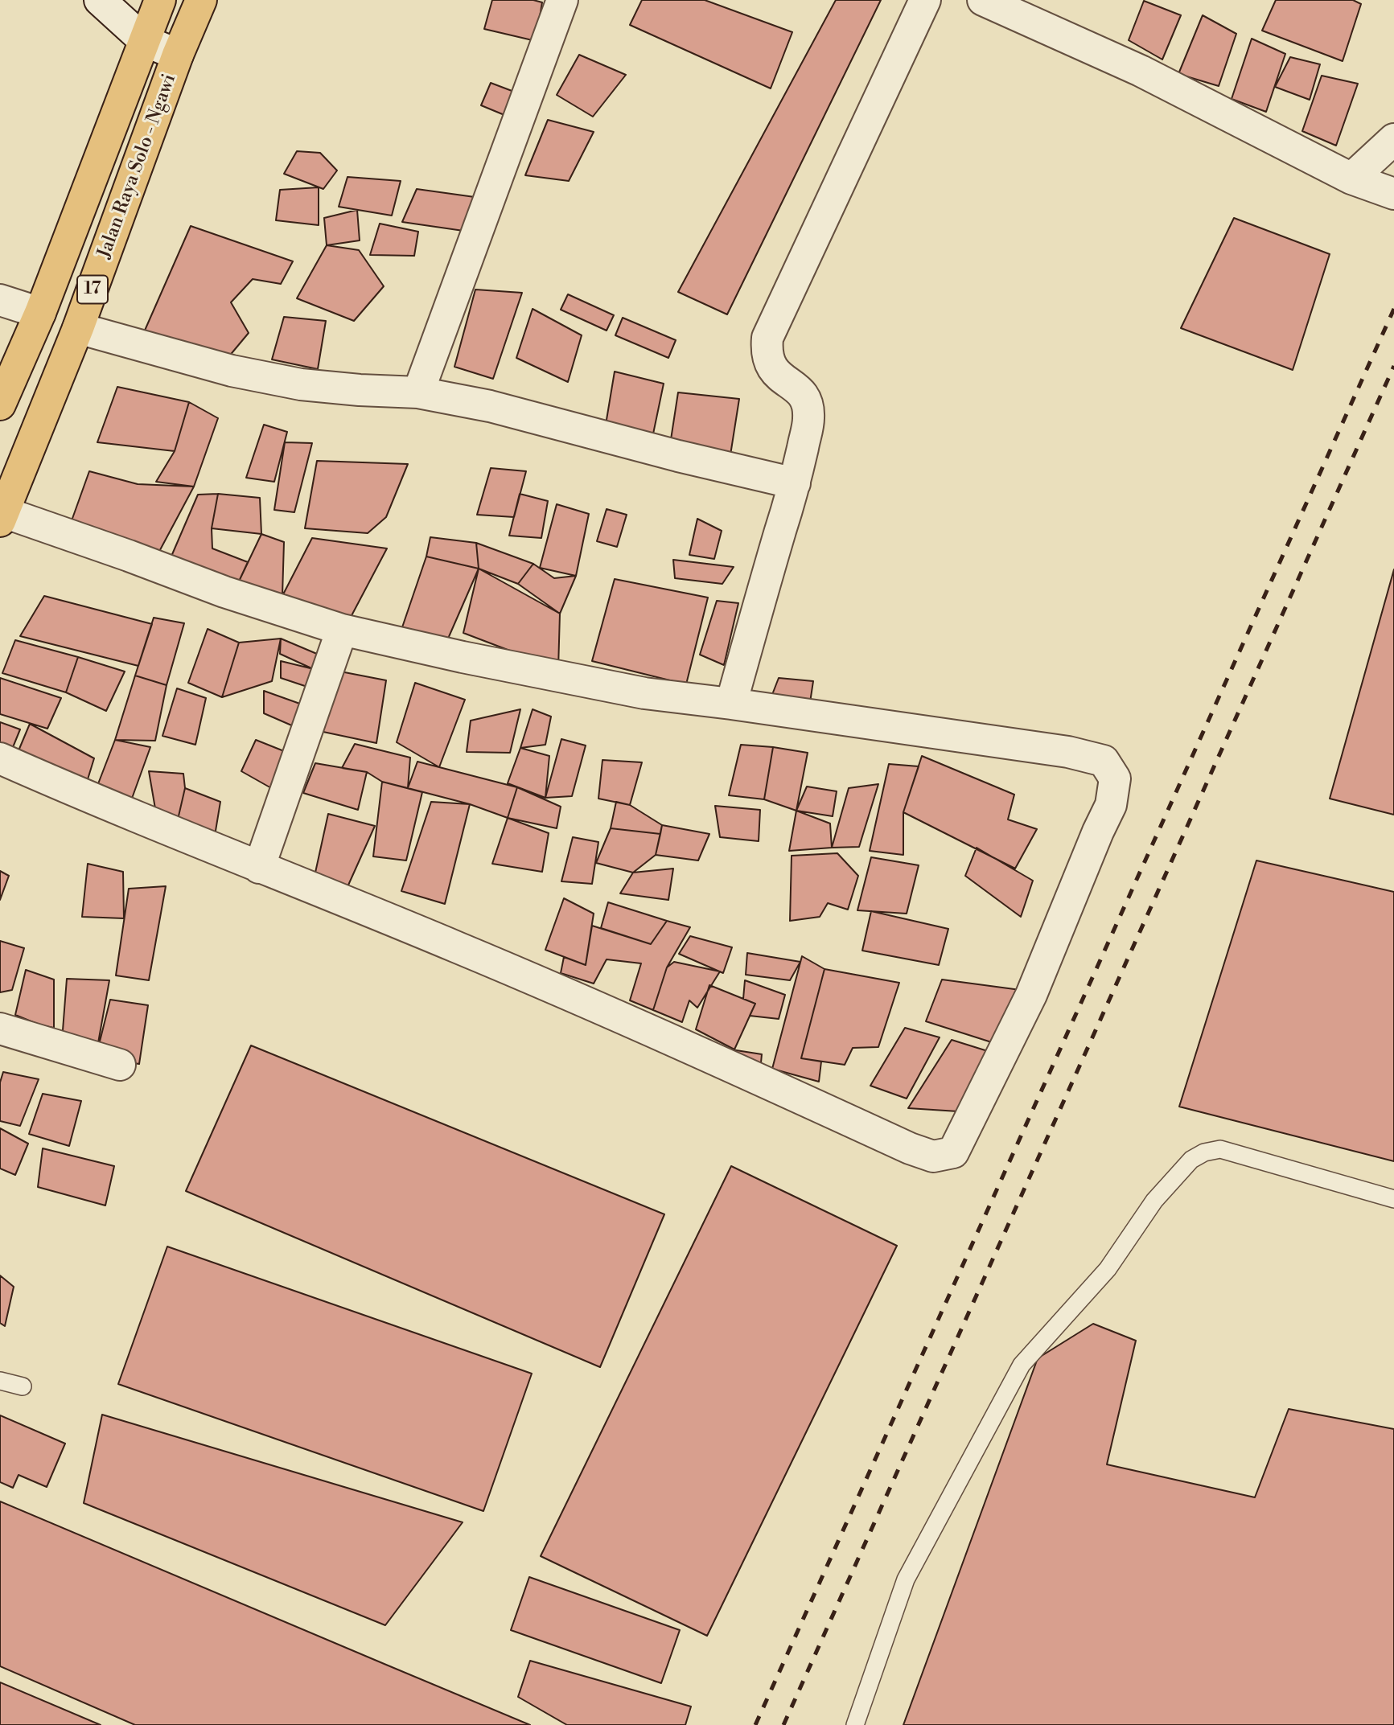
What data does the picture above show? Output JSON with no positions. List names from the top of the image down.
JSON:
{
  "streets": {
    "highway": ["Jalan Raya Solo - Ngawi", "17"]
  }
}
